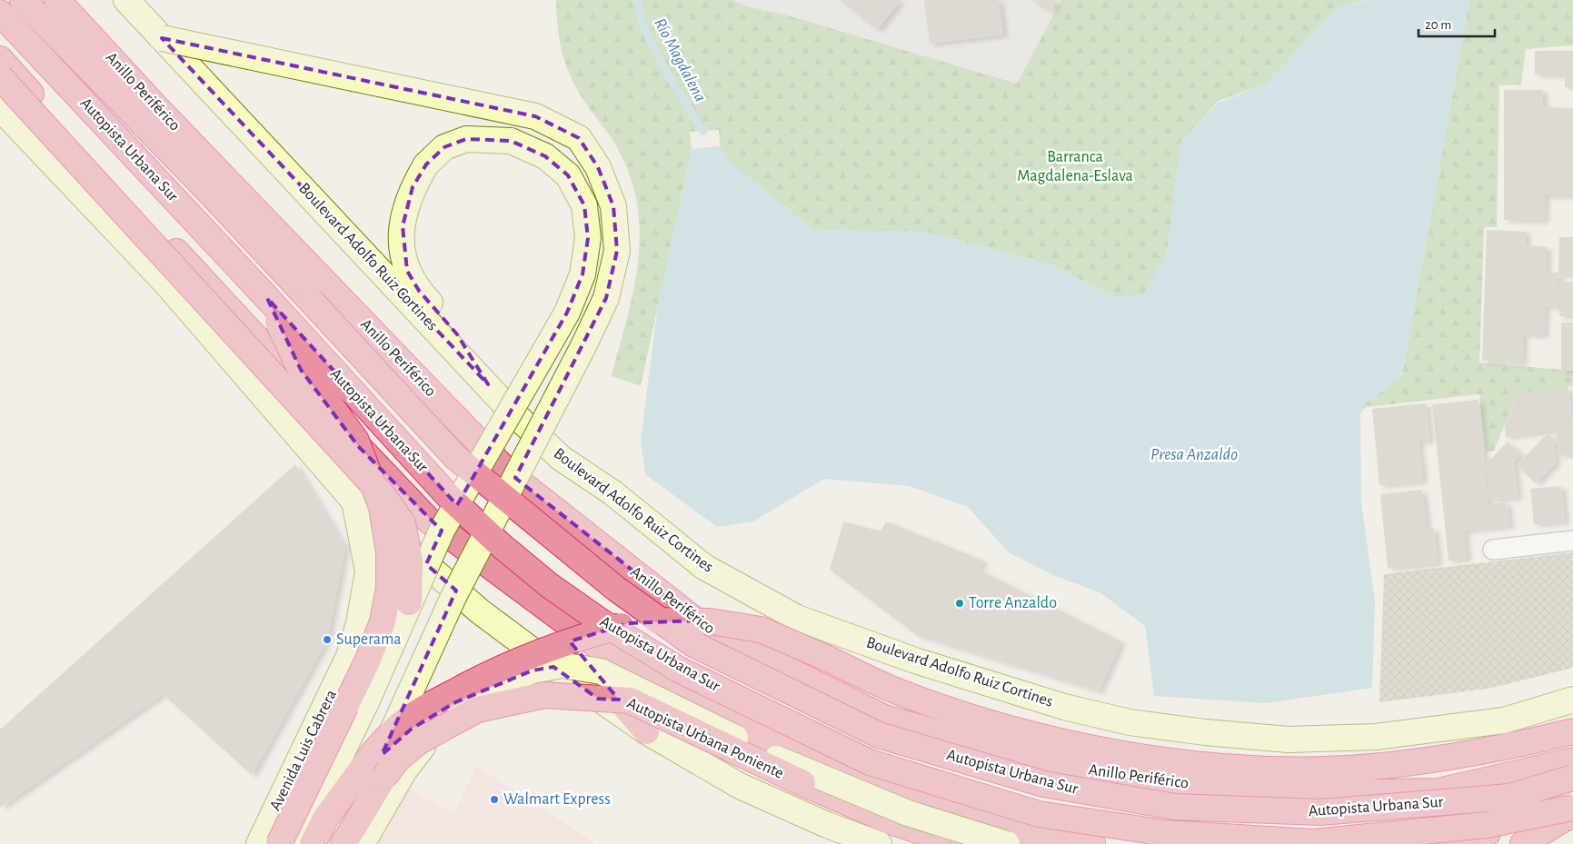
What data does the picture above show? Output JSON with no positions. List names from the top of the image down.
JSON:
{
  "streets": {
    "highway": ["Anillo Periférico", "Autopista Urbana Sur", "Autopista Urbana Poniente"],
    "main road": ["Boulevard Adolfo Ruiz Cortines", "Avenida Luis Cabrera"]
  },
  "water": ["Río Magdalena", "Presa Anzaldo"],
  "parks": ["Barranca Magdalena-Eslava"],
  "places": ["Torre Anzaldo", "Superama", "Walmart Express"],
  "scale_bar": "20 m"
}
